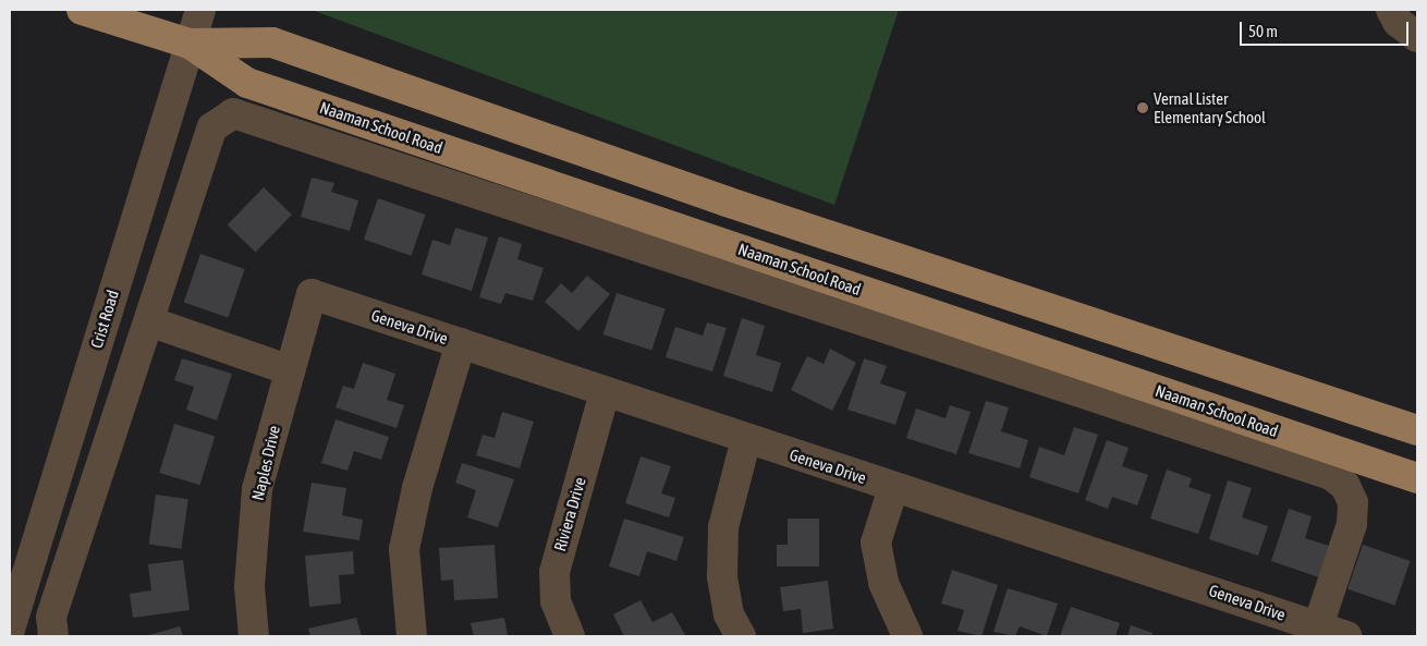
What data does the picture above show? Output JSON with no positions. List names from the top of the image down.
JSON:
{
  "streets": {
    "main road": ["Naaman School Road"],
    "street": [
      "Crist Road",
      "Geneva Drive",
      "Naples Drive",
      "Riviera Drive"
    ]
  },
  "crossings": [
    ["Naaman School Road", "Crist Road"],
    ["Geneva Drive", "Naples Drive"],
    ["Geneva Drive", "Riviera Drive"]
  ],
  "places": ["Vernal Lister Elementary School"],
  "scale_bar": "50 m"
}
